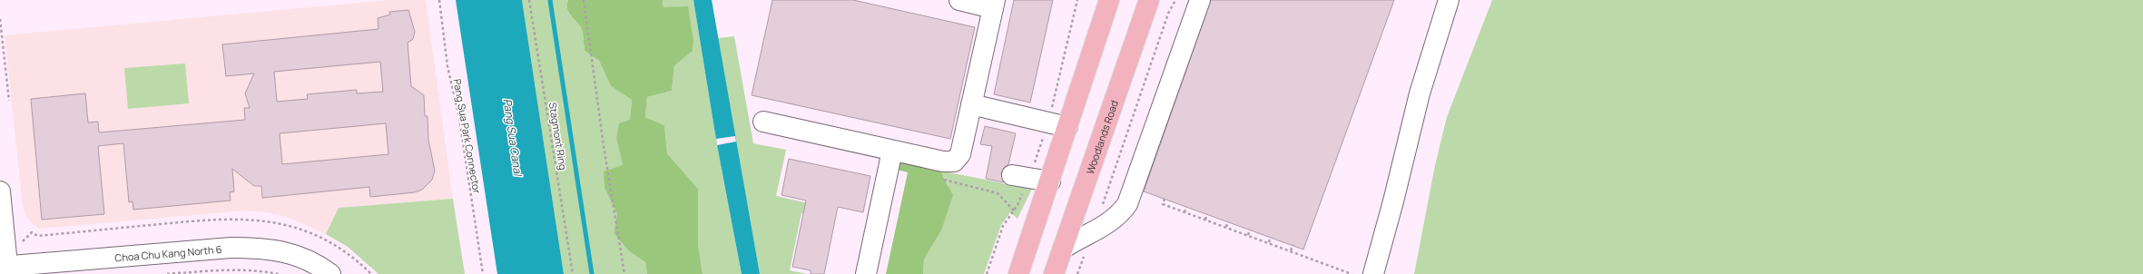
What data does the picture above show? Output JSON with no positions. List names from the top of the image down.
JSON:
{
  "streets": {
    "main road": ["Woodlands Road"],
    "street": ["Choa Chu Kang North 6"],
    "path": ["Pang Sua Park Connector", "Stagmont Ring"]
  },
  "water": ["Pang Sua Canal"]
}
